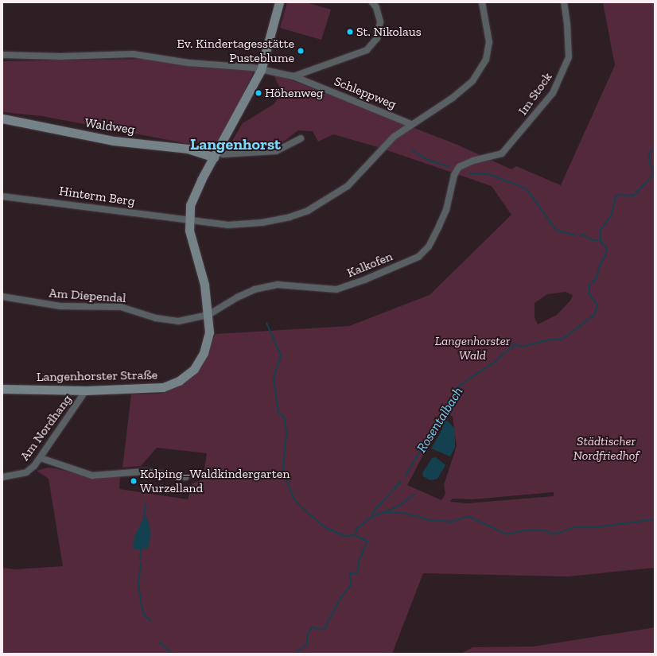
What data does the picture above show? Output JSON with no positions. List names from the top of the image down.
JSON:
{
  "streets": {
    "street": [
      "Schleppweg",
      "Im Stock",
      "Waldweg",
      "Hinterm Berg",
      "Kalkofen",
      "Am Diependal",
      "Langenhorster Straße",
      "Am Nordhang"
    ]
  },
  "crossings": [
    ["Schleppweg", "Hinterm Berg"],
    ["Schleppweg", "Langenhorster Straße"],
    ["Im Stock", "Kalkofen"],
    ["Waldweg", "Langenhorster Straße"],
    ["Hinterm Berg", "Langenhorster Straße"],
    ["Kalkofen", "Am Diependal"],
    ["Kalkofen", "Langenhorster Straße"],
    ["Am Diependal", "Langenhorster Straße"],
    ["Langenhorster Straße", "Am Nordhang"]
  ],
  "districts": ["Langenhorst"],
  "water": ["Rosentalbach"],
  "parks": ["Langenhorster Wald", "Städtischer Nordfriedhof"],
  "places": [
    "St. Nikolaus",
    "Ev. Kindertagesstätte Pusteblume",
    "Höhenweg",
    "Kolping–Waldkindergarten Wurzelland"
  ]
}
